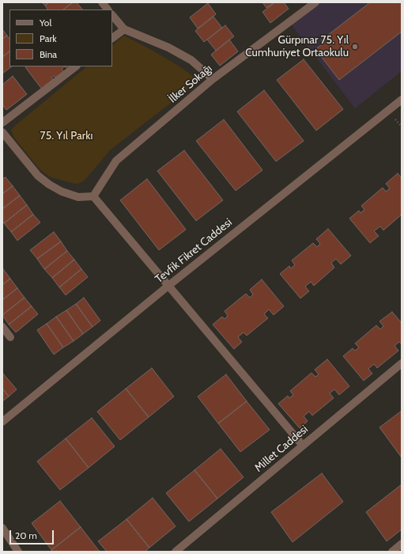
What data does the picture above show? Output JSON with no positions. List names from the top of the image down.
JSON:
{
  "streets": {
    "street": ["İlker Sokağı", "Tevfik Fikret Caddesi", "Millet Caddesi"]
  },
  "parks": ["75. Yıl Parkı"],
  "places": ["Gürpınar 75. Yıl Cumhuriyet Ortaokulu"],
  "legend": ["Yol", "Park", "Bina"],
  "scale_bar": "20 m"
}
